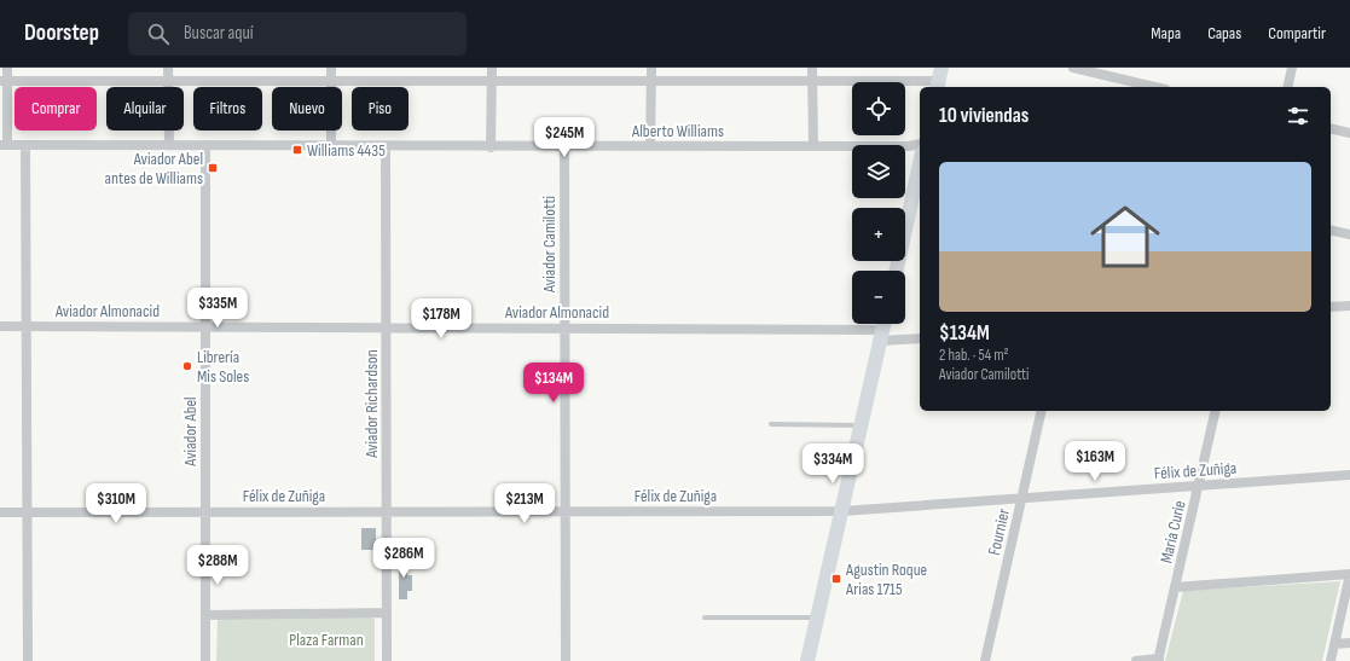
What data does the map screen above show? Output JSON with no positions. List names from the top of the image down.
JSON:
{
  "streets": {
    "street": [
      "Alberto Williams",
      "Aviador Camilotti",
      "Aviador Almonacid",
      "Aviador Richardson",
      "Aviador Abel",
      "Félix de Zuñiga",
      "Fournier",
      "Maria Curie"
    ]
  },
  "crossings": [
    ["Alberto Williams", "Aviador Camilotti"],
    ["Alberto Williams", "Aviador Richardson"],
    ["Alberto Williams", "Aviador Abel"],
    ["Aviador Camilotti", "Aviador Almonacid"],
    ["Aviador Camilotti", "Félix de Zuñiga"],
    ["Aviador Almonacid", "Aviador Richardson"],
    ["Aviador Almonacid", "Aviador Abel"],
    ["Aviador Richardson", "Félix de Zuñiga"],
    ["Aviador Abel", "Félix de Zuñiga"],
    ["Félix de Zuñiga", "Fournier"],
    ["Félix de Zuñiga", "Maria Curie"]
  ],
  "parks": ["Plaza Farman"],
  "places": {
    "transit": ["Williams 4435", "Aviador Abel antes de Williams", "Agustin Roque Arias 1715"],
    "other": ["Librería Mis Soles"]
  },
  "page": {
    "header": "Doorstep",
    "search": "Buscar aquí",
    "nav": ["Mapa", "Capas", "Compartir"],
    "map_buttons": ["+", "−"],
    "chip": [
      "Comprar",
      "Alquilar",
      "Filtros",
      "Nuevo",
      "Piso"
    ],
    "heading": "10 viviendas",
    "price": [
      "$245M",
      "$335M",
      "$178M",
      "$134M",
      "$163M",
      "$334M",
      "$310M",
      "$213M",
      "$286M",
      "$288M"
    ],
    "list": [
      {
        "name": "$134M",
        "note": "2 hab. · 54 m² · Aviador Camilotti"
      }
    ]
  }
}
